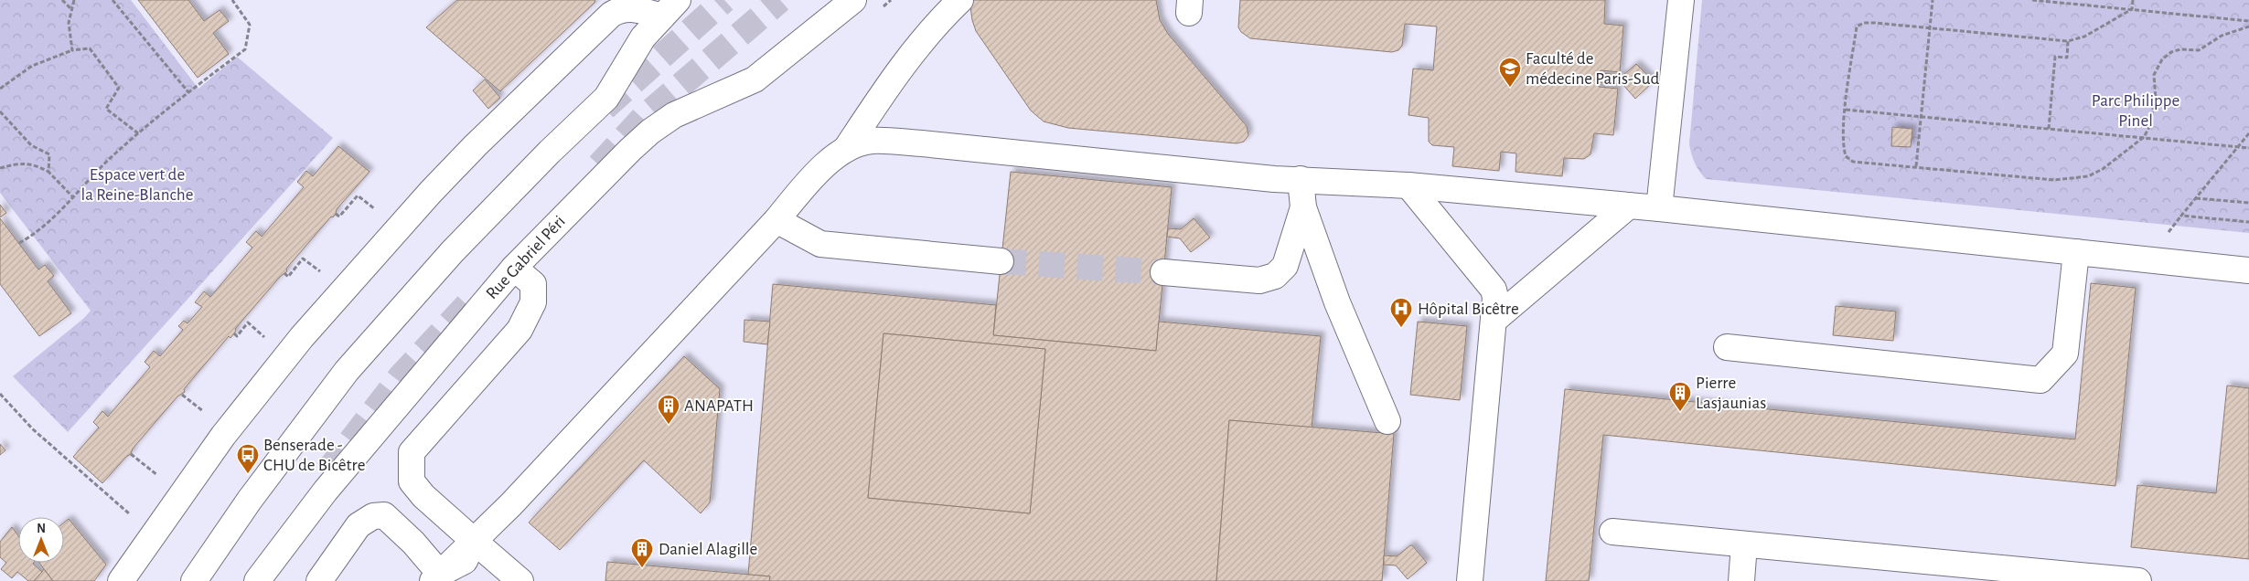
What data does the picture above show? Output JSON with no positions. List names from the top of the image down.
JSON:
{
  "streets": {
    "main road": ["Rue Gabriel Péri"]
  },
  "parks": ["Parc Philippe Pinel", "Espace vert de la Reine-Blanche"],
  "places": {
    "school or university": ["Faculté de médecine Paris-Sud"],
    "hospital": ["Hôpital Bicêtre"],
    "building": ["Pierre Lasjaunias", "ANAPATH", "Daniel Alagille"],
    "bus stop": ["Benserade - CHU de Bicêtre"]
  },
  "north": "top"
}
